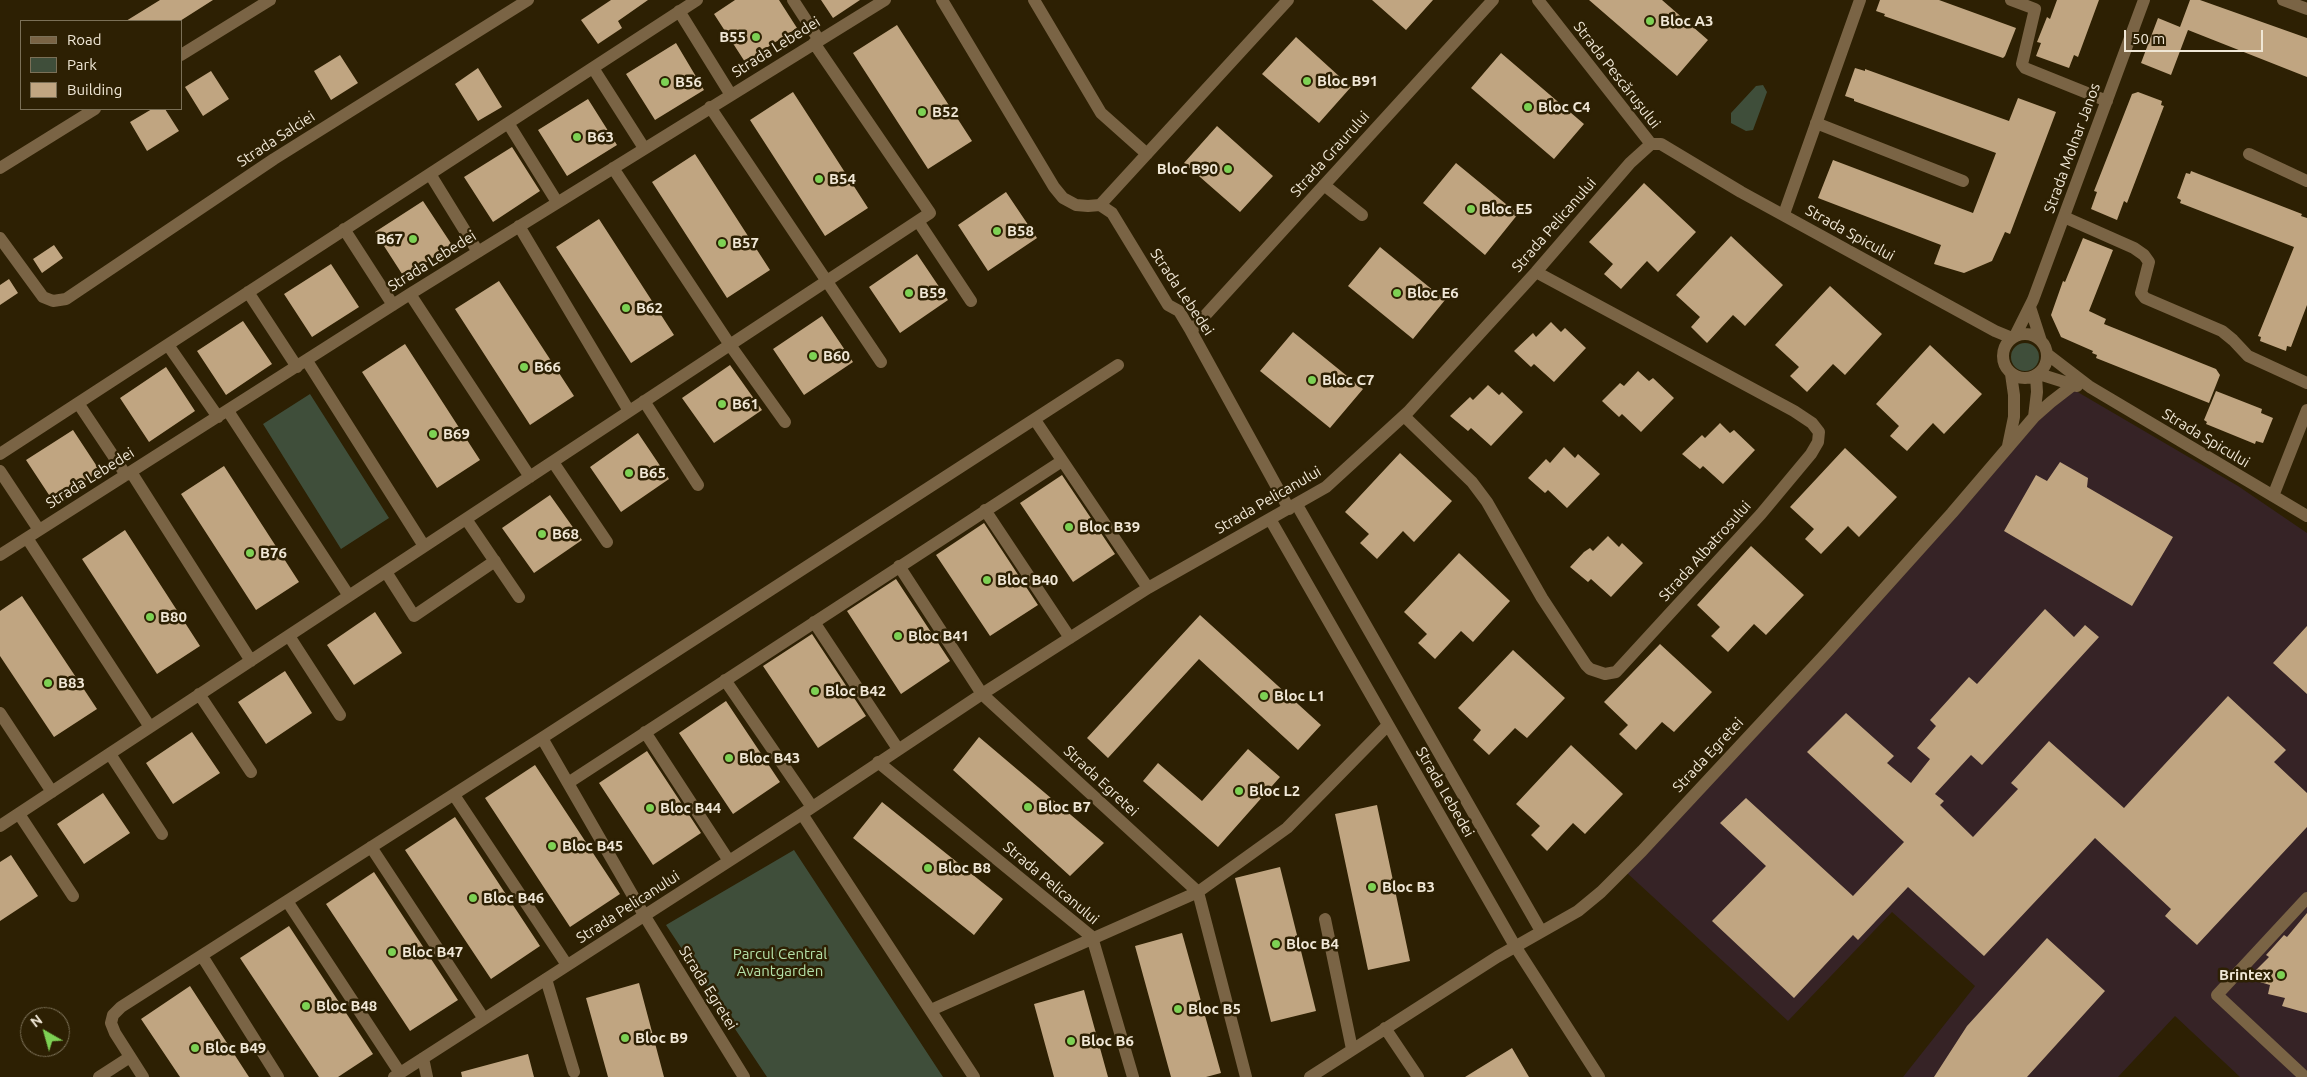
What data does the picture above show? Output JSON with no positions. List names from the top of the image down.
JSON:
{
  "streets": {
    "street": [
      "Strada Lebedei",
      "Strada Pescărușului",
      "Strada Salciei",
      "Strada Molnar Janos",
      "Strada Graurului",
      "Strada Pelicanului",
      "Strada Spicului",
      "Strada Albatrosului",
      "Strada Egretei"
    ]
  },
  "crossings": [
    ["Strada Lebedei", "Strada Graurului"],
    ["Strada Lebedei", "Strada Pelicanului"],
    ["Strada Lebedei", "Strada Egretei"],
    ["Strada Pescărușului", "Strada Pelicanului"],
    ["Strada Pescărușului", "Strada Spicului"],
    ["Strada Molnar Janos", "Strada Spicului"],
    ["Strada Pelicanului", "Strada Albatrosului"],
    ["Strada Pelicanului", "Strada Egretei"]
  ],
  "parks": ["Parcul Central Avantgarden"],
  "places": [
    "Bloc A3",
    "B55",
    "Bloc B91",
    "B56",
    "Bloc C4",
    "B52",
    "B63",
    "Bloc B90",
    "B54",
    "Bloc E5",
    "B58",
    "B67",
    "B57",
    "B59",
    "Bloc E6",
    "B62",
    "B60",
    "B66",
    "Bloc C7",
    "B61",
    "B69",
    "B65",
    "Bloc B39",
    "B68",
    "B76",
    "Bloc B40",
    "B80",
    "Bloc B41",
    "B83",
    "Bloc B42",
    "Bloc L1",
    "Bloc B43",
    "Bloc L2",
    "Bloc B7",
    "Bloc B44",
    "Bloc B45",
    "Bloc B8",
    "Bloc B3",
    "Bloc B46",
    "Bloc B4",
    "Bloc B47",
    "Brintex",
    "Bloc B48",
    "Bloc B5",
    "Bloc B9",
    "Bloc B6",
    "Bloc B49"
  ],
  "legend": ["Road", "Park", "Building"],
  "scale_bar": "50 m",
  "north": "top left"
}
